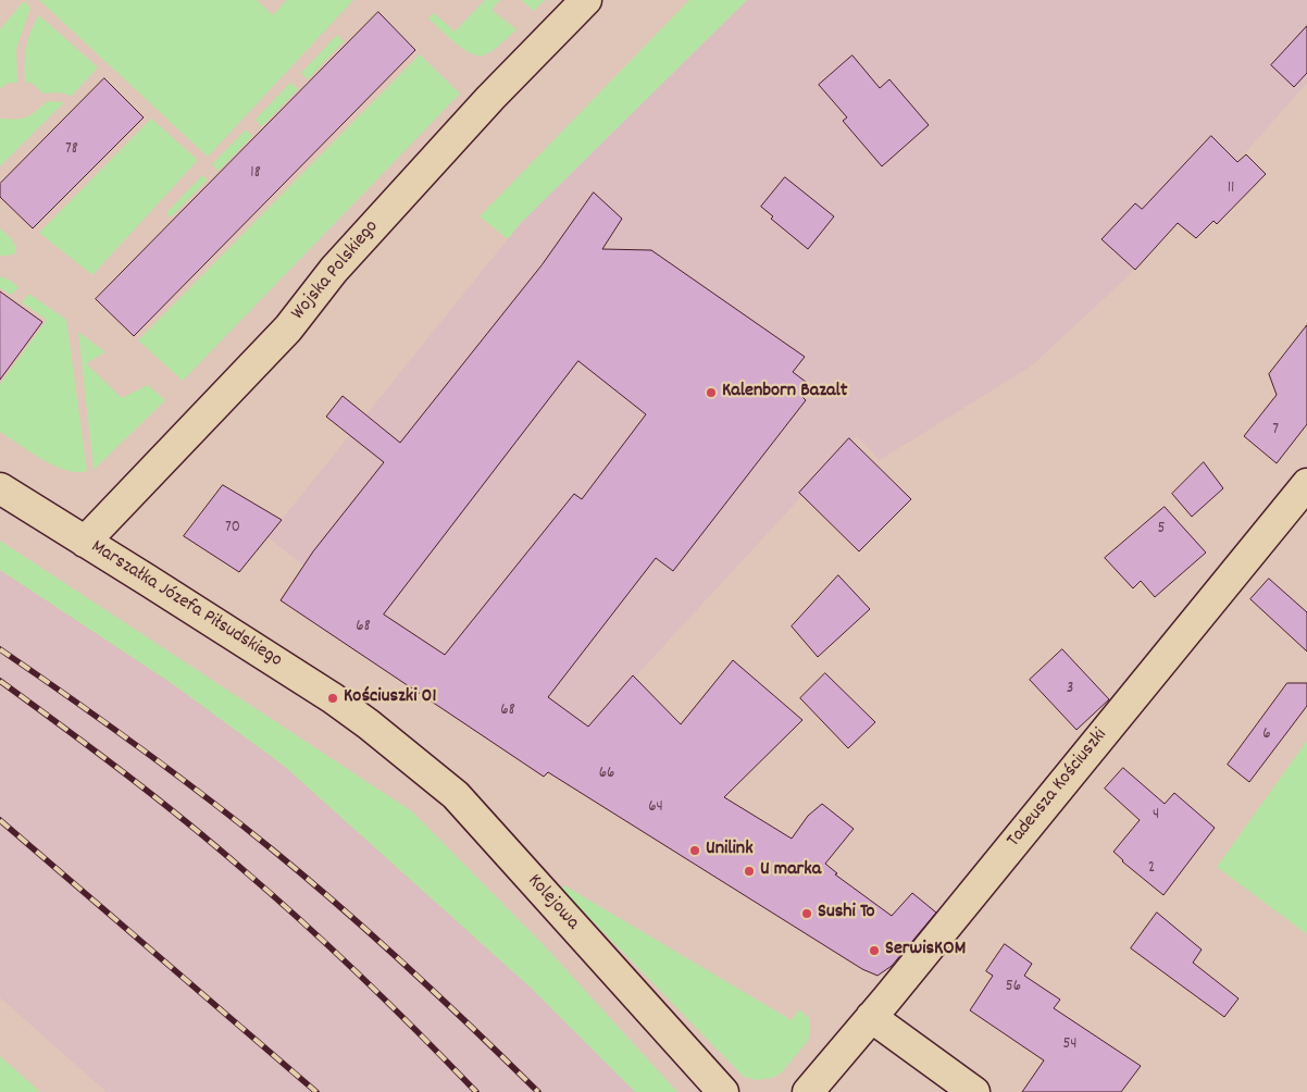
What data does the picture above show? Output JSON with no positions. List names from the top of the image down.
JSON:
{
  "streets": {
    "street": [
      "Wojska Polskiego",
      "Marszałka Józefa Piłsudskiego",
      "Tadeusza Kościuszki",
      "Kolejowa"
    ]
  },
  "crossings": [
    ["Wojska Polskiego", "Marszałka Józefa Piłsudskiego"],
    ["Marszałka Józefa Piłsudskiego", "Kolejowa"]
  ],
  "places": [
    "Kalenborn Bazalt",
    "Kościuszki 01",
    "Unilink",
    "U marka",
    "Sushi To",
    "SerwisKOM"
  ],
  "house_numbers": [
    "78",
    "18",
    "11",
    "7",
    "70",
    "5",
    "68",
    "3",
    "68",
    "6",
    "66",
    "64",
    "4",
    "2",
    "56",
    "54"
  ]
}
